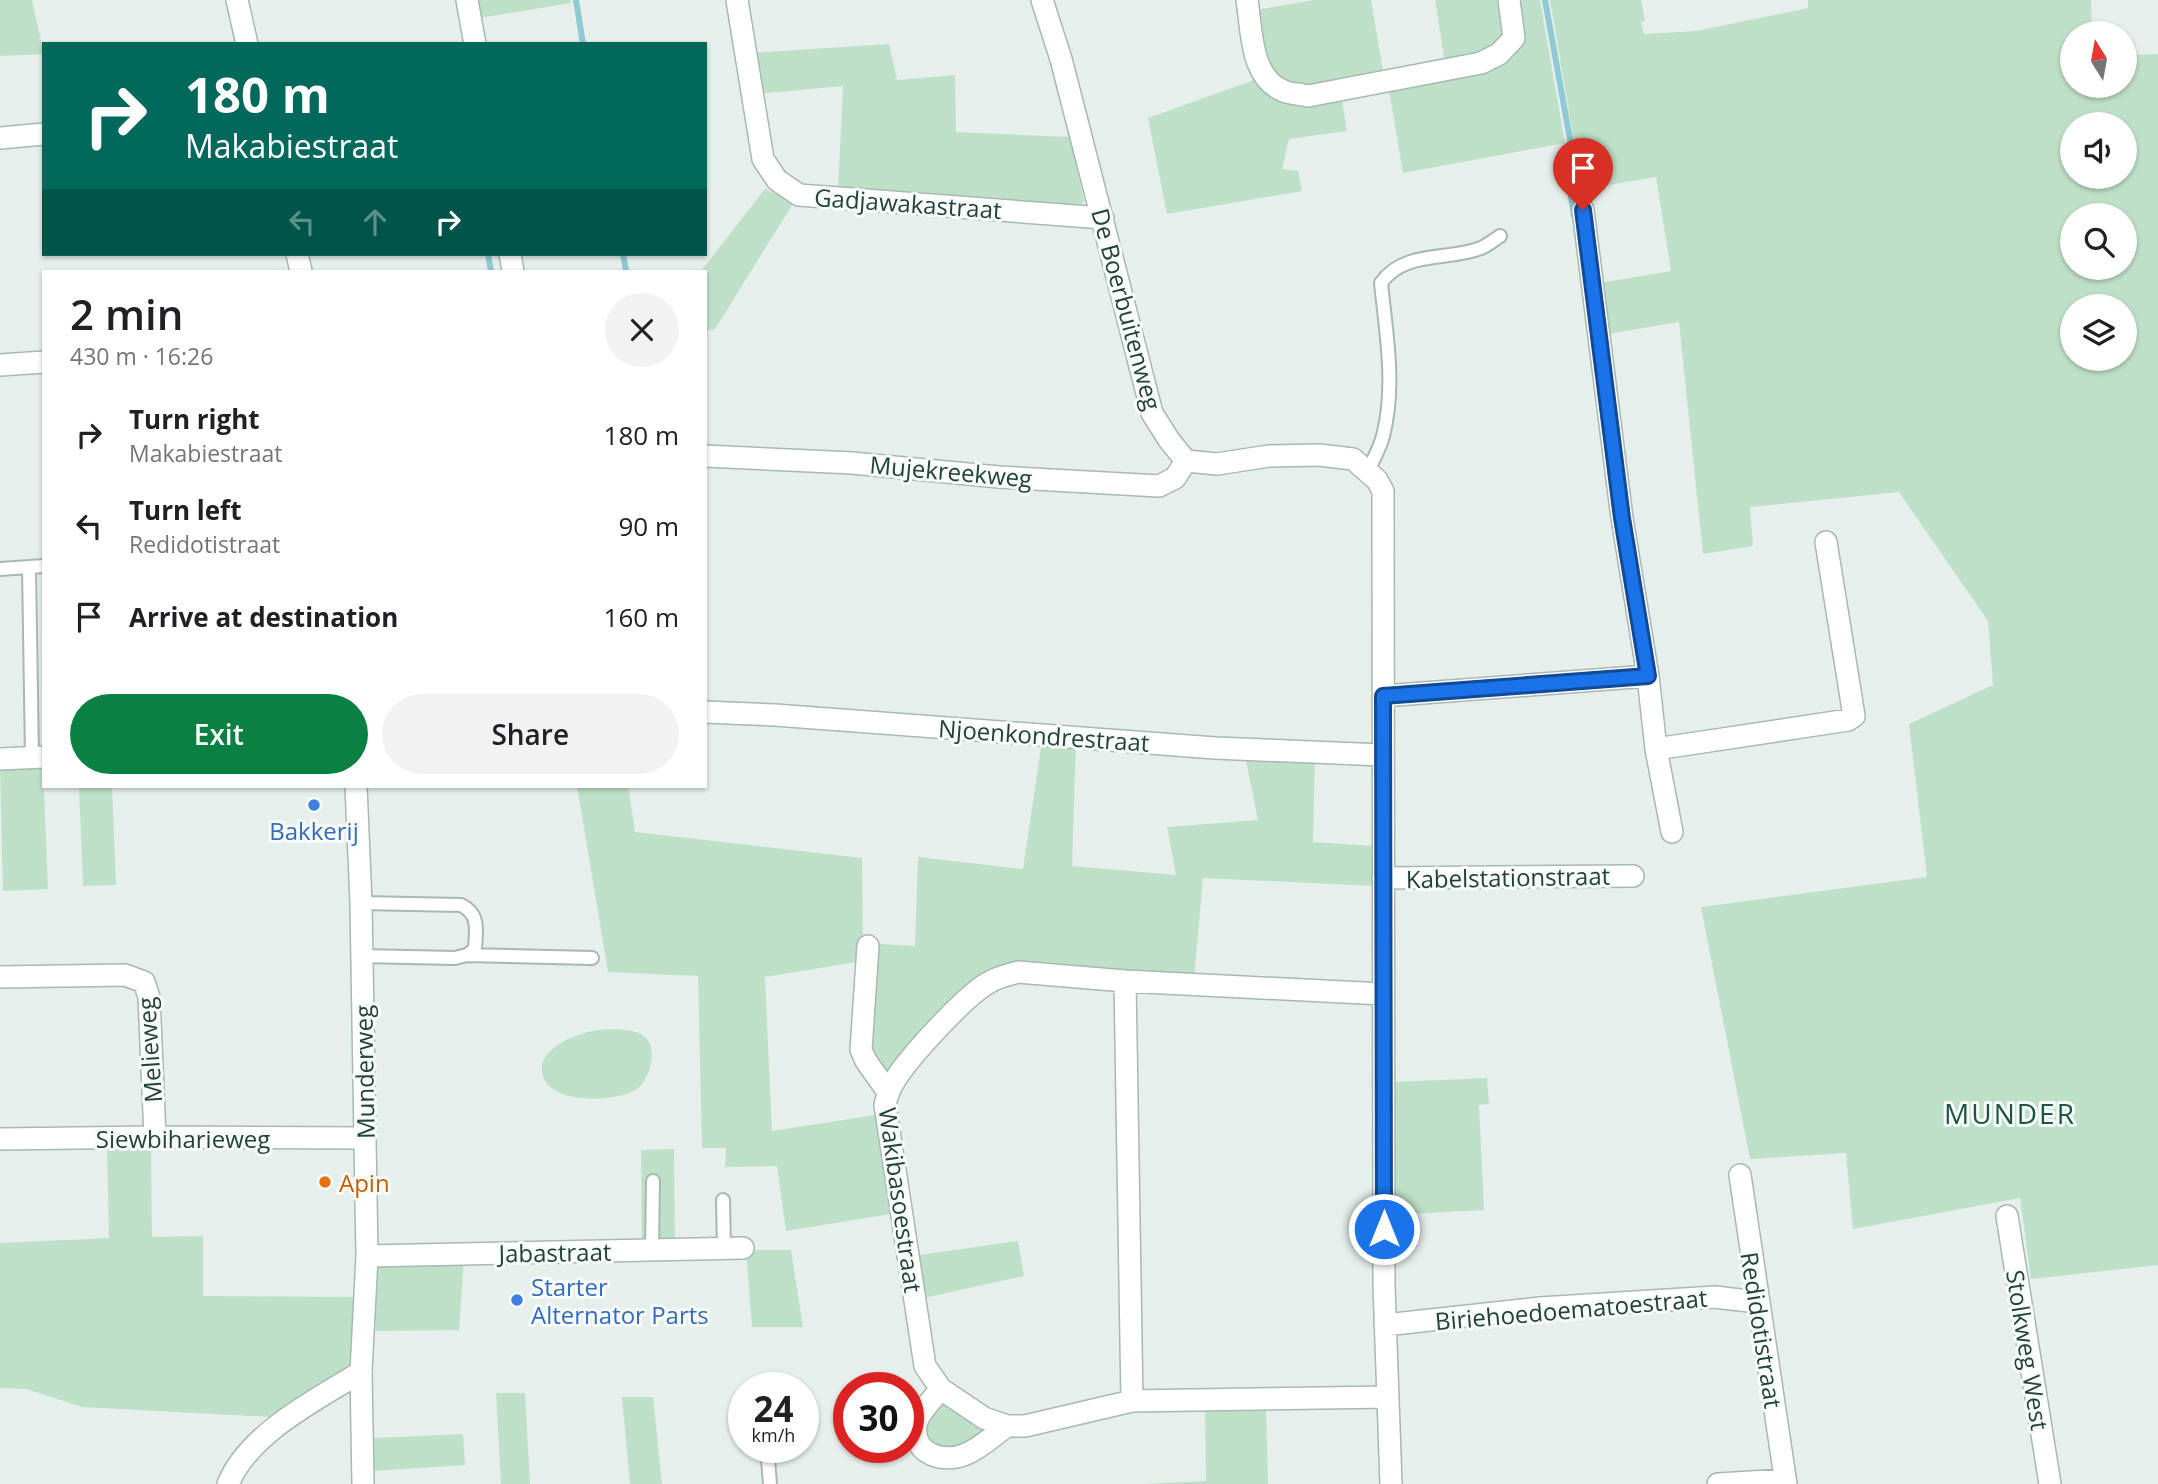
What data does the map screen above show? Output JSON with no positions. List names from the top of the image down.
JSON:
{
  "streets": {
    "street": [
      "Gadjawakastraat",
      "De Boerbuitenweg",
      "Mujekreekweg",
      "Njoenkondrestraat",
      "Kabelstationstraat",
      "Melieweg",
      "Munderweg",
      "Siewbiharieweg",
      "Wakibasoestraat",
      "Jabastraat",
      "Biriehoedoematoestraat",
      "Redidotistraat",
      "Stolkweg West"
    ]
  },
  "crossings": [
    ["Gadjawakastraat", "De Boerbuitenweg"],
    ["De Boerbuitenweg", "Mujekreekweg"],
    ["Melieweg", "Siewbiharieweg"],
    ["Munderweg", "Siewbiharieweg"],
    ["Munderweg", "Jabastraat"],
    ["Biriehoedoematoestraat", "Redidotistraat"]
  ],
  "districts": ["MUNDER"],
  "places": ["Bakkerij", "Apin", "Starter Alternator Parts"],
  "north": "top",
  "page": {
    "turn": ["180 m", "Makabiestraat"],
    "heading": ["2 min", "430 m · 16:26"],
    "list": [
      {
        "name": "Turn right",
        "note": "Makabiestraat",
        "value": "180 m"
      },
      {
        "name": "Turn left",
        "note": "Redidotistraat",
        "value": "90 m"
      },
      {
        "name": "Arrive at destination",
        "value": "160 m"
      }
    ],
    "buttons": ["Exit", "Share"],
    "speed": "24 km/h",
    "limit": "30"
  }
}
